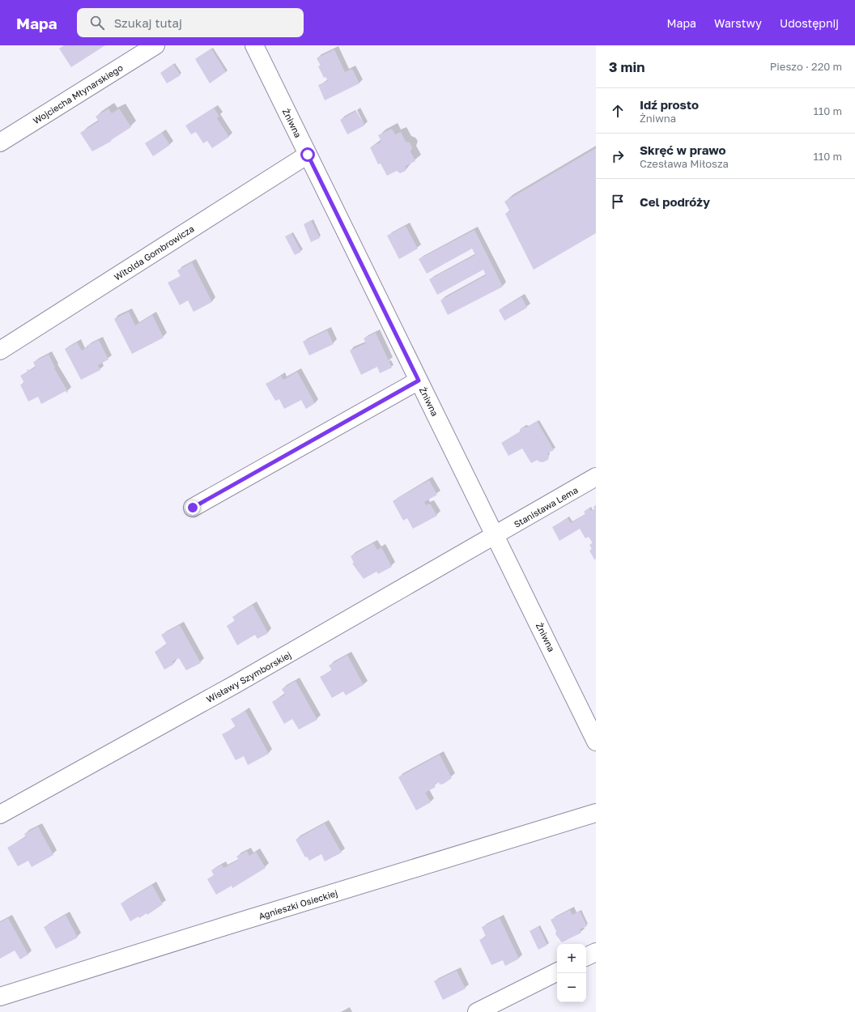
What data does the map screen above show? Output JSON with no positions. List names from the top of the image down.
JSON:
{
  "streets": {
    "street": [
      "Wojciecha Młynarskiego",
      "Żniwna",
      "Witolda Gombrowicza",
      "Stanisława Lema",
      "Wisławy Szymborskiej",
      "Agnieszki Osieckiej"
    ]
  },
  "crossings": [
    ["Żniwna", "Witolda Gombrowicza"],
    ["Żniwna", "Stanisława Lema"],
    ["Żniwna", "Wisławy Szymborskiej"],
    ["Stanisława Lema", "Wisławy Szymborskiej"]
  ],
  "page": {
    "header": "Mapa",
    "search": "Szukaj tutaj",
    "nav": ["Mapa", "Warstwy", "Udostępnij"],
    "heading": ["3 min", "Pieszo · 220 m"],
    "list": [
      ["Idź prosto", "Żniwna", "110 m"],
      ["Skręć w prawo", "Czesława Miłosza", "110 m"],
      "Cel podróży"
    ],
    "map_buttons": ["+", "−"]
  }
}
